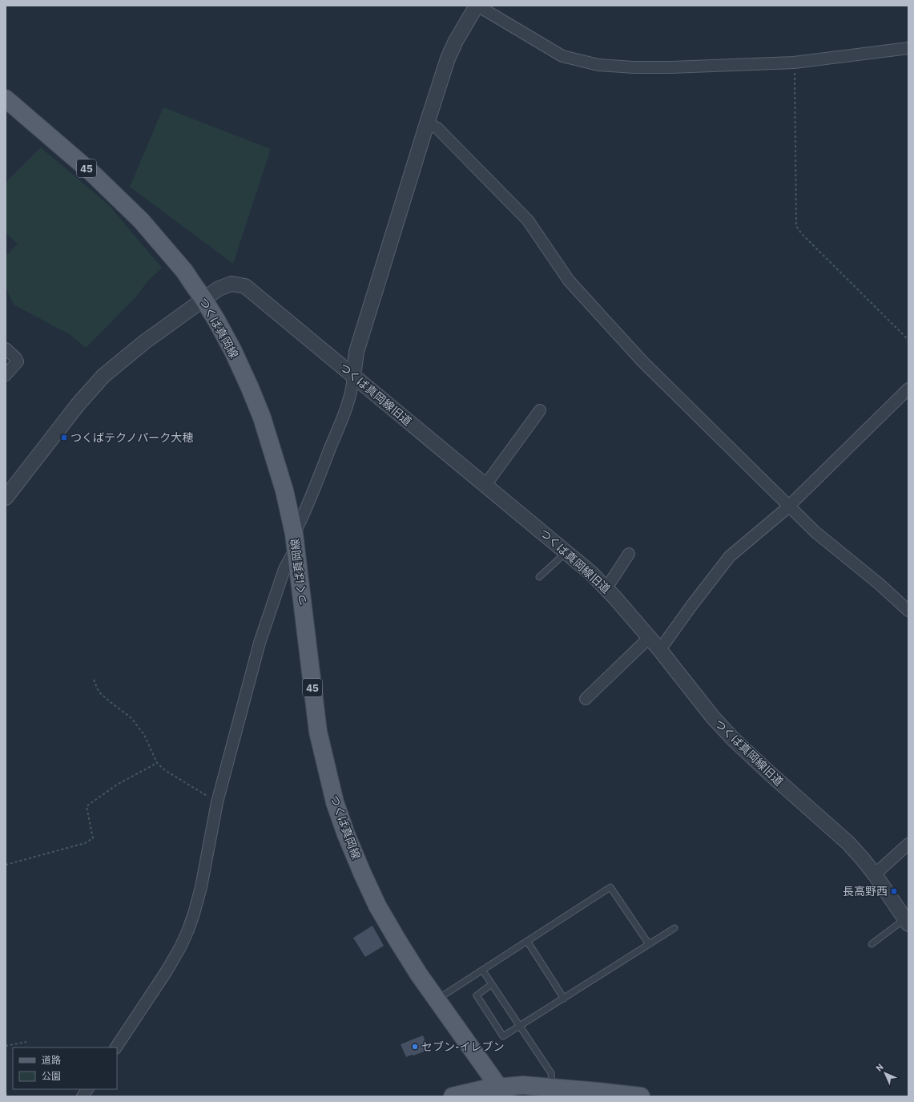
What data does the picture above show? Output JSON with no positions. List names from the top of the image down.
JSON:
{
  "streets": {
    "main road": ["45", "つくば真岡線"],
    "street": ["つくば真岡線旧道"]
  },
  "crossings": [
    ["つくば真岡線", "つくば真岡線旧道"]
  ],
  "places": {
    "transit": ["つくばテクノパーク大穂", "長高野西"],
    "other": ["セブン-イレブン"]
  },
  "legend": ["道路", "公園"],
  "north": "top left"
}
